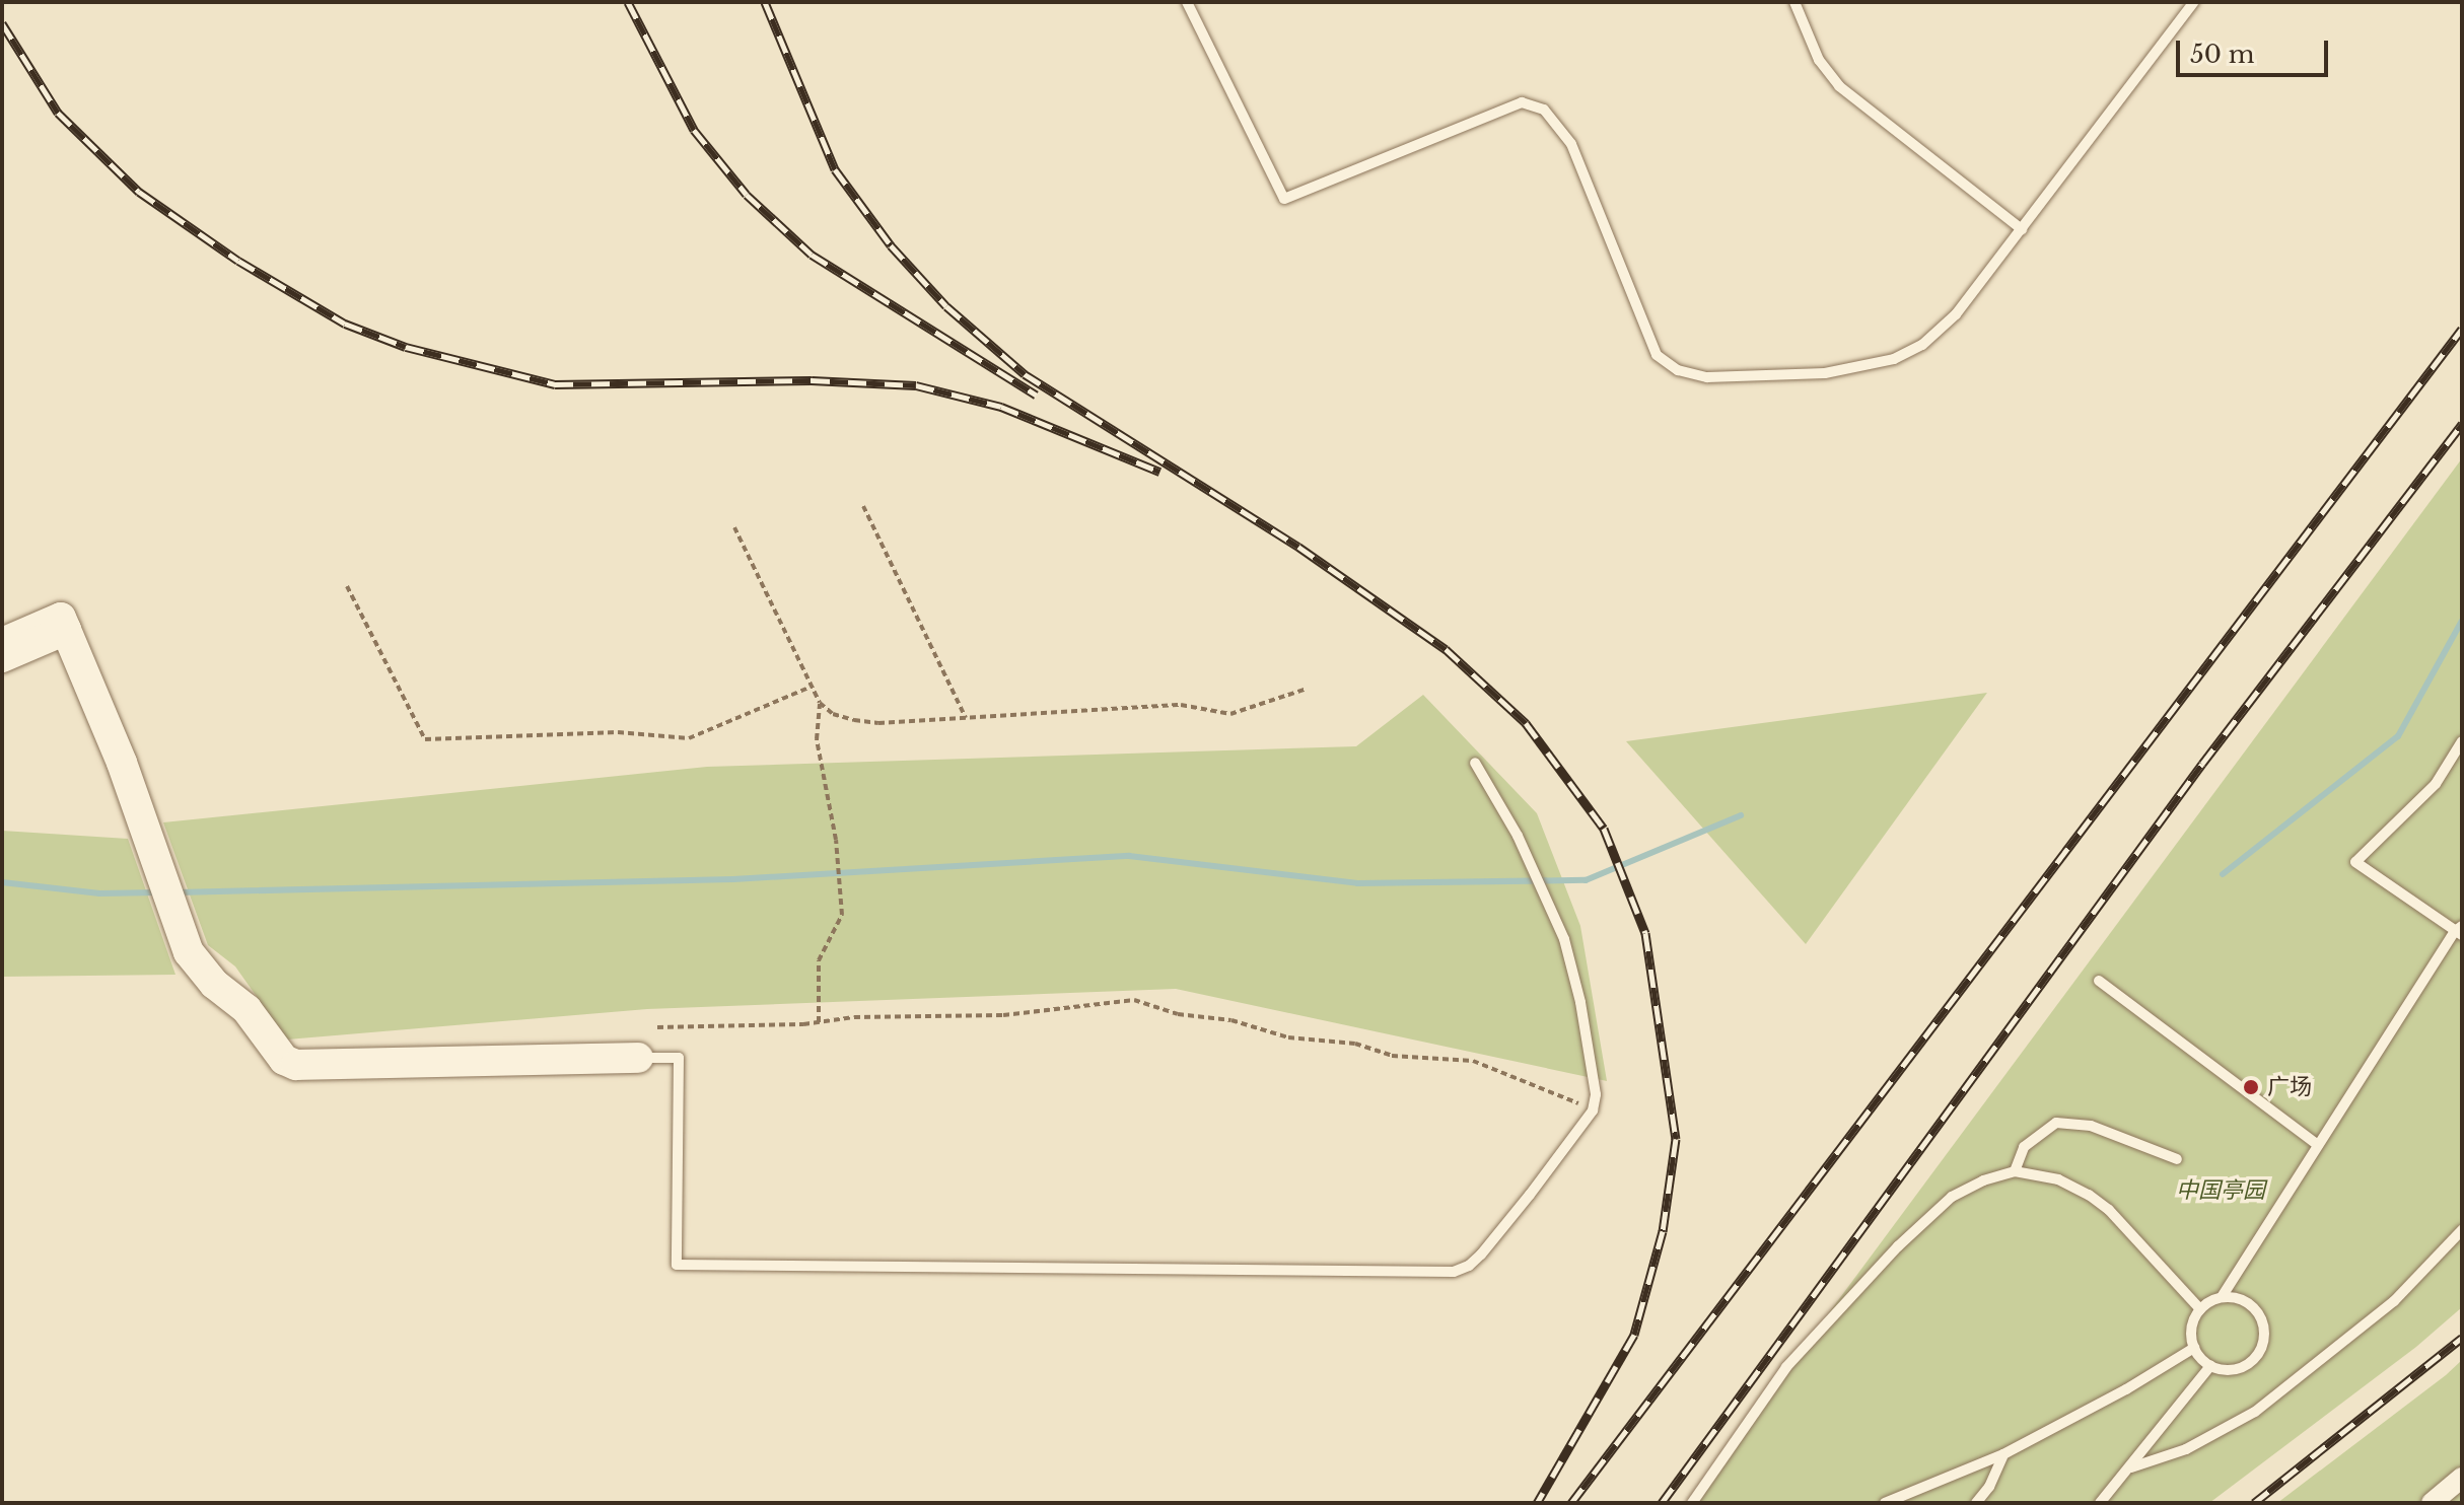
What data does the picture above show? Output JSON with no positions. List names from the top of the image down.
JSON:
{
  "parks": ["中国亭园"],
  "places": ["广场"],
  "scale_bar": "50 m"
}
